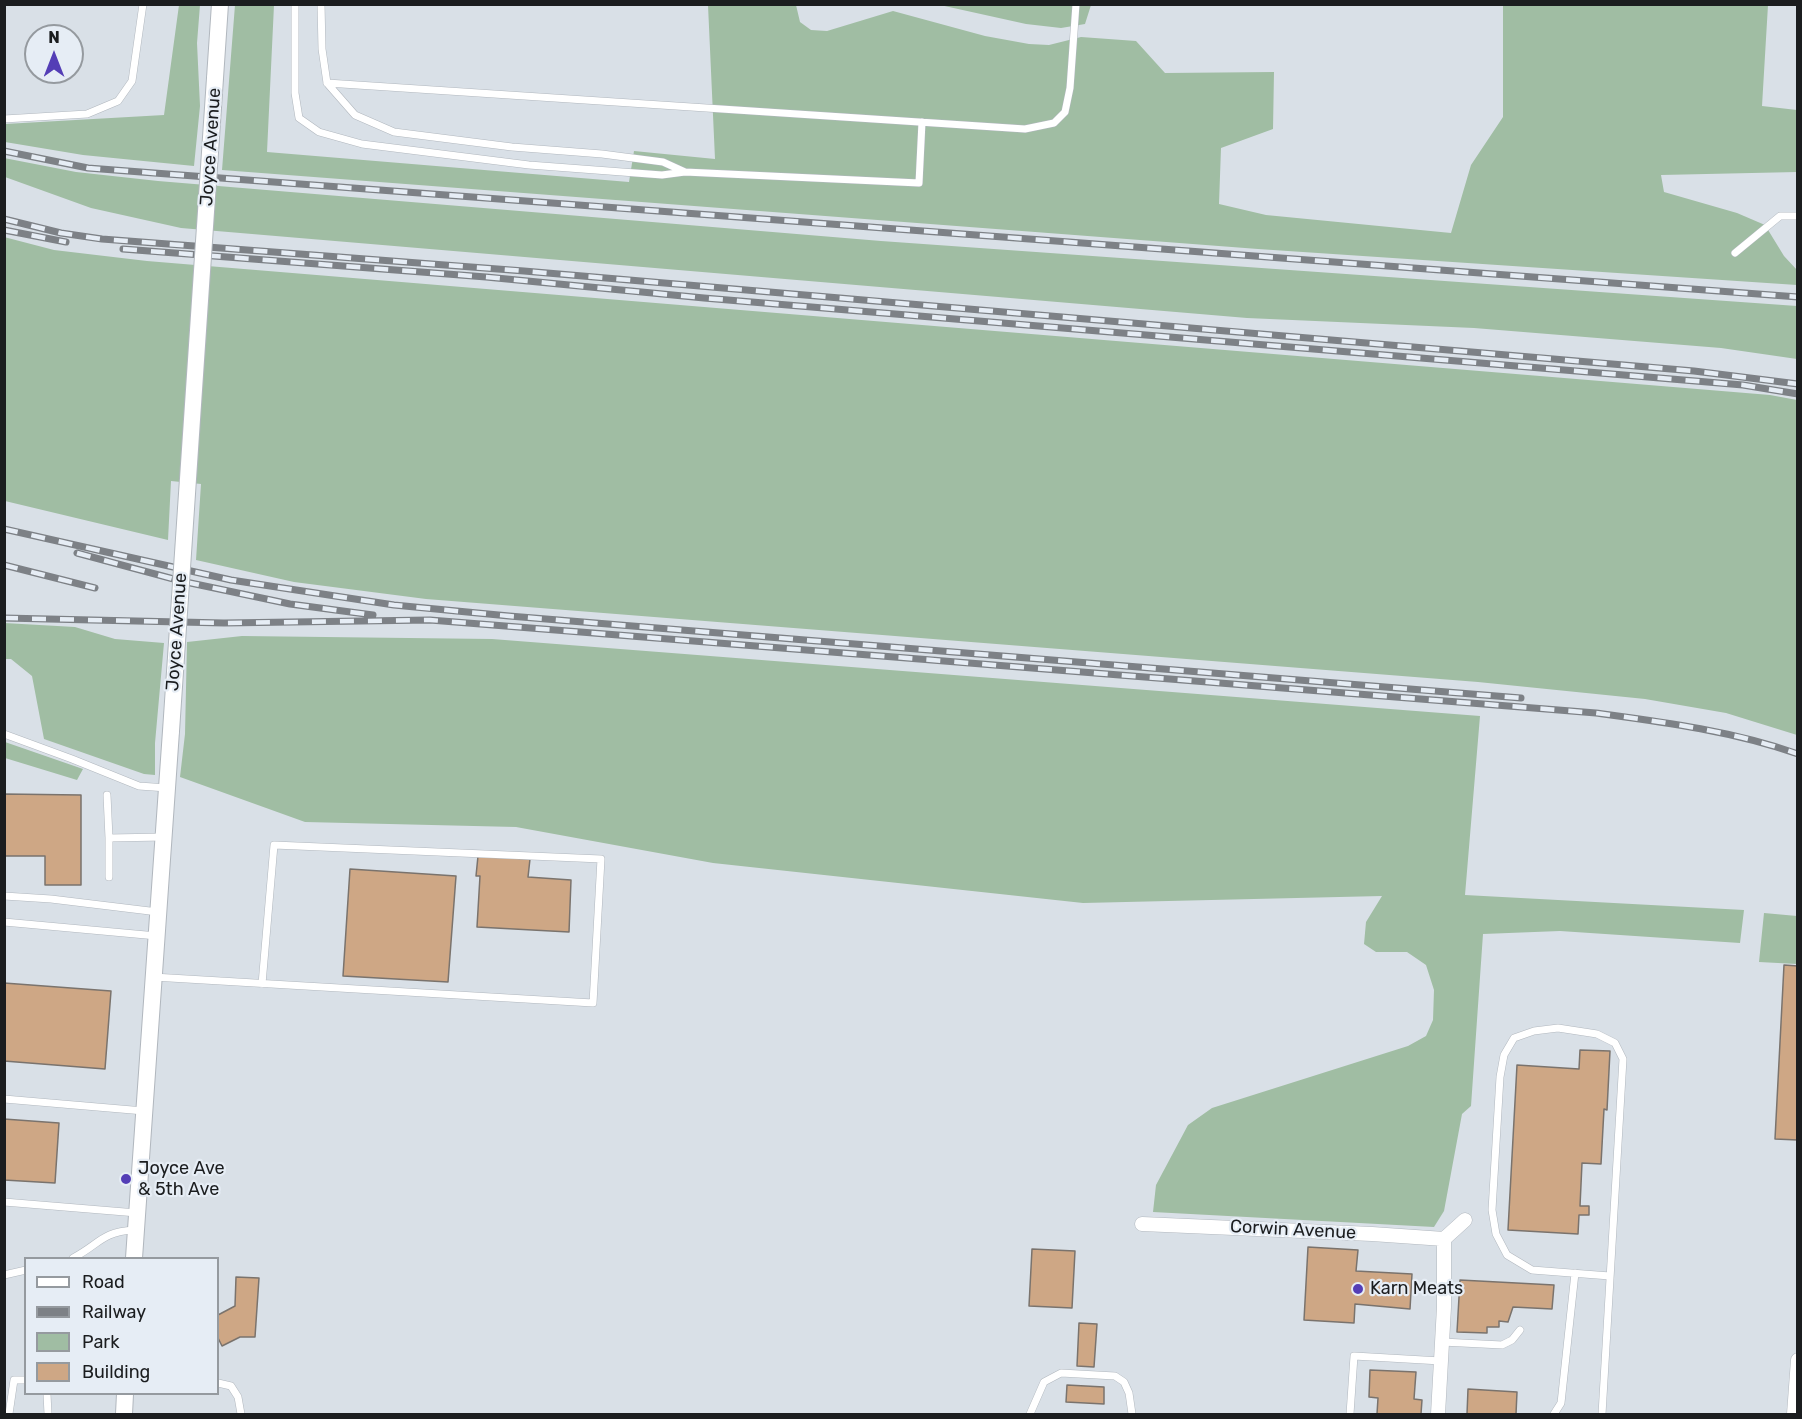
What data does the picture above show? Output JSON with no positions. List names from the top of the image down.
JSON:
{
  "streets": {
    "street": ["Joyce Avenue", "Corwin Avenue"]
  },
  "places": ["Joyce Ave & 5th Ave", "Karn Meats"],
  "legend": [
    "Road",
    "Railway",
    "Park",
    "Building"
  ],
  "north": "top"
}
